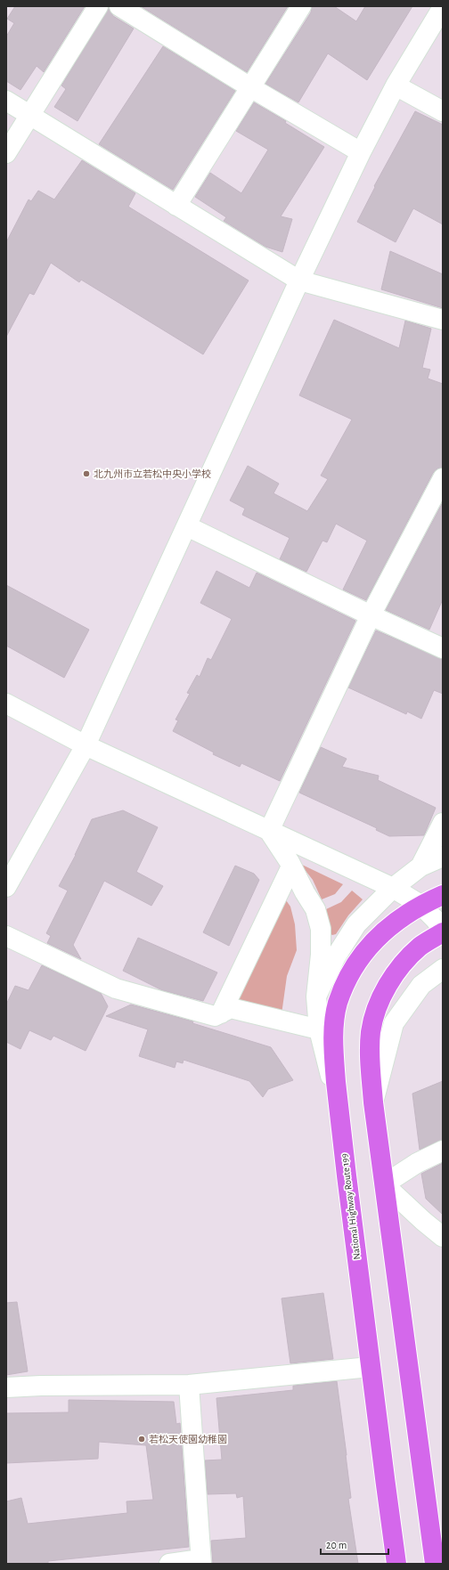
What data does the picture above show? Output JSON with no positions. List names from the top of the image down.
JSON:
{
  "streets": {
    "highway": ["National Highway Route 199"]
  },
  "places": ["北九州市立若松中央小学校", "若松天使園幼稚園"],
  "scale_bar": "20 m"
}
